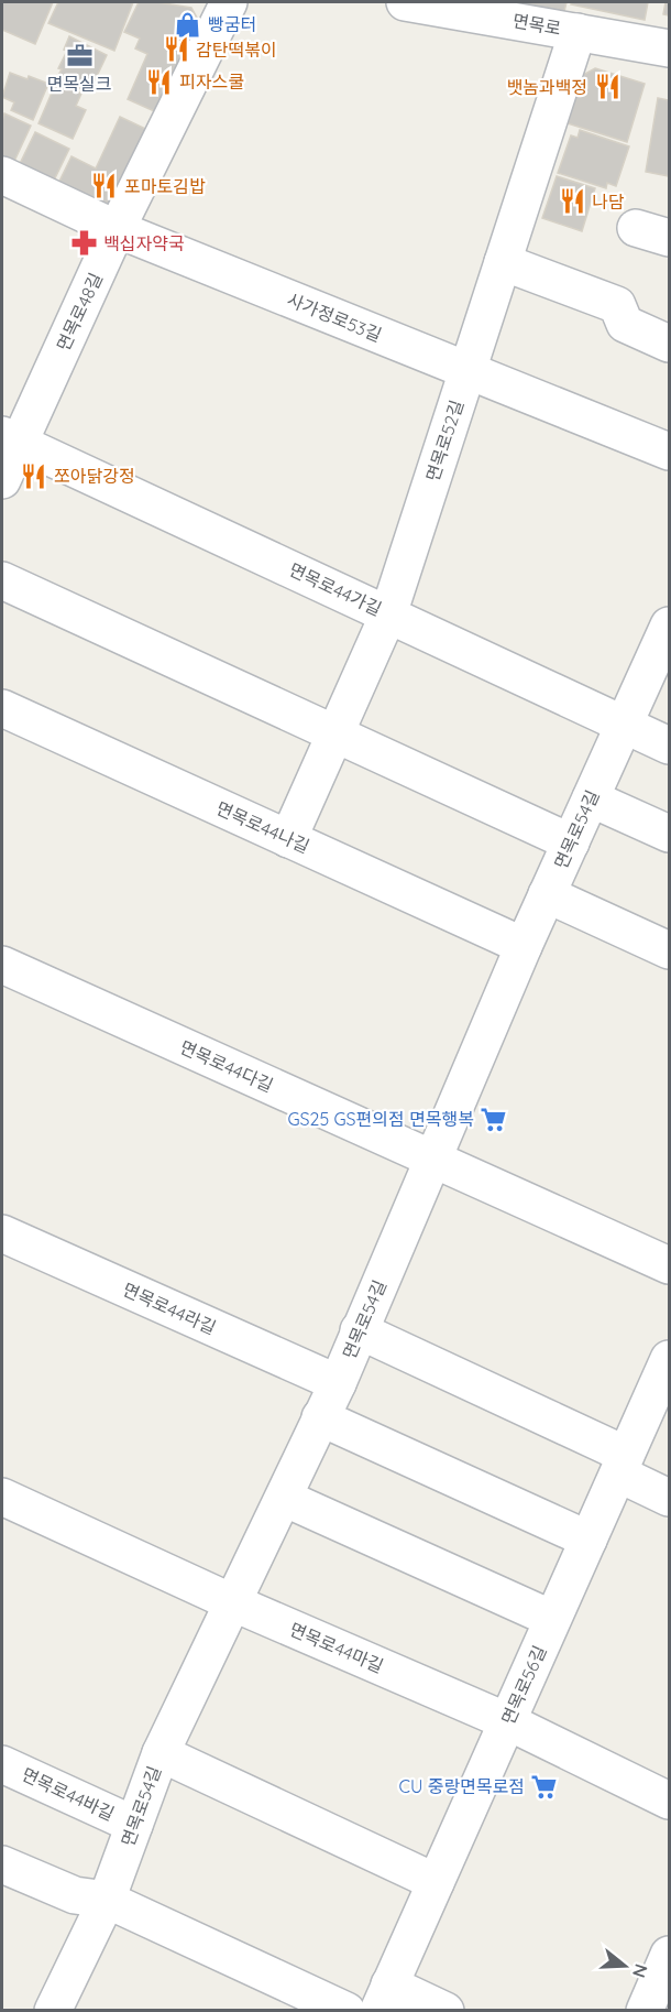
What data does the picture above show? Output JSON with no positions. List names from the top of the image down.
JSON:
{
  "streets": {
    "street": [
      "면목로",
      "면목로48길",
      "사가정로53길",
      "면목로52길",
      "면목로44가길",
      "면목로44나길",
      "면목로54길",
      "면목로44다길",
      "면목로44라길",
      "면목로44마길",
      "면목로56길",
      "면목로44바길"
    ]
  },
  "crossings": [
    ["면목로", "면목로52길"],
    ["면목로48길", "사가정로53길"],
    ["면목로48길", "면목로44가길"],
    ["사가정로53길", "면목로52길"],
    ["면목로52길", "면목로44가길"],
    ["면목로52길", "면목로44나길"],
    ["면목로44가길", "면목로54길"],
    ["면목로44나길", "면목로54길"],
    ["면목로54길", "면목로44다길"],
    ["면목로54길", "면목로44라길"],
    ["면목로54길", "면목로44마길"],
    ["면목로54길", "면목로44바길"],
    ["면목로44마길", "면목로56길"]
  ],
  "places": {
    "shop": ["빵굼터"],
    "restaurant": [
      "감탄떡볶이",
      "피자스쿨",
      "뱃놈과백정",
      "포마토김밥",
      "나담",
      "쪼아닭강정"
    ],
    "office": ["면목실크"],
    "pharmacy": ["백십자약국"],
    "supermarket": ["GS25 GS편의점 면목행복", "CU 중랑면목로점"]
  },
  "north": "right"
}
